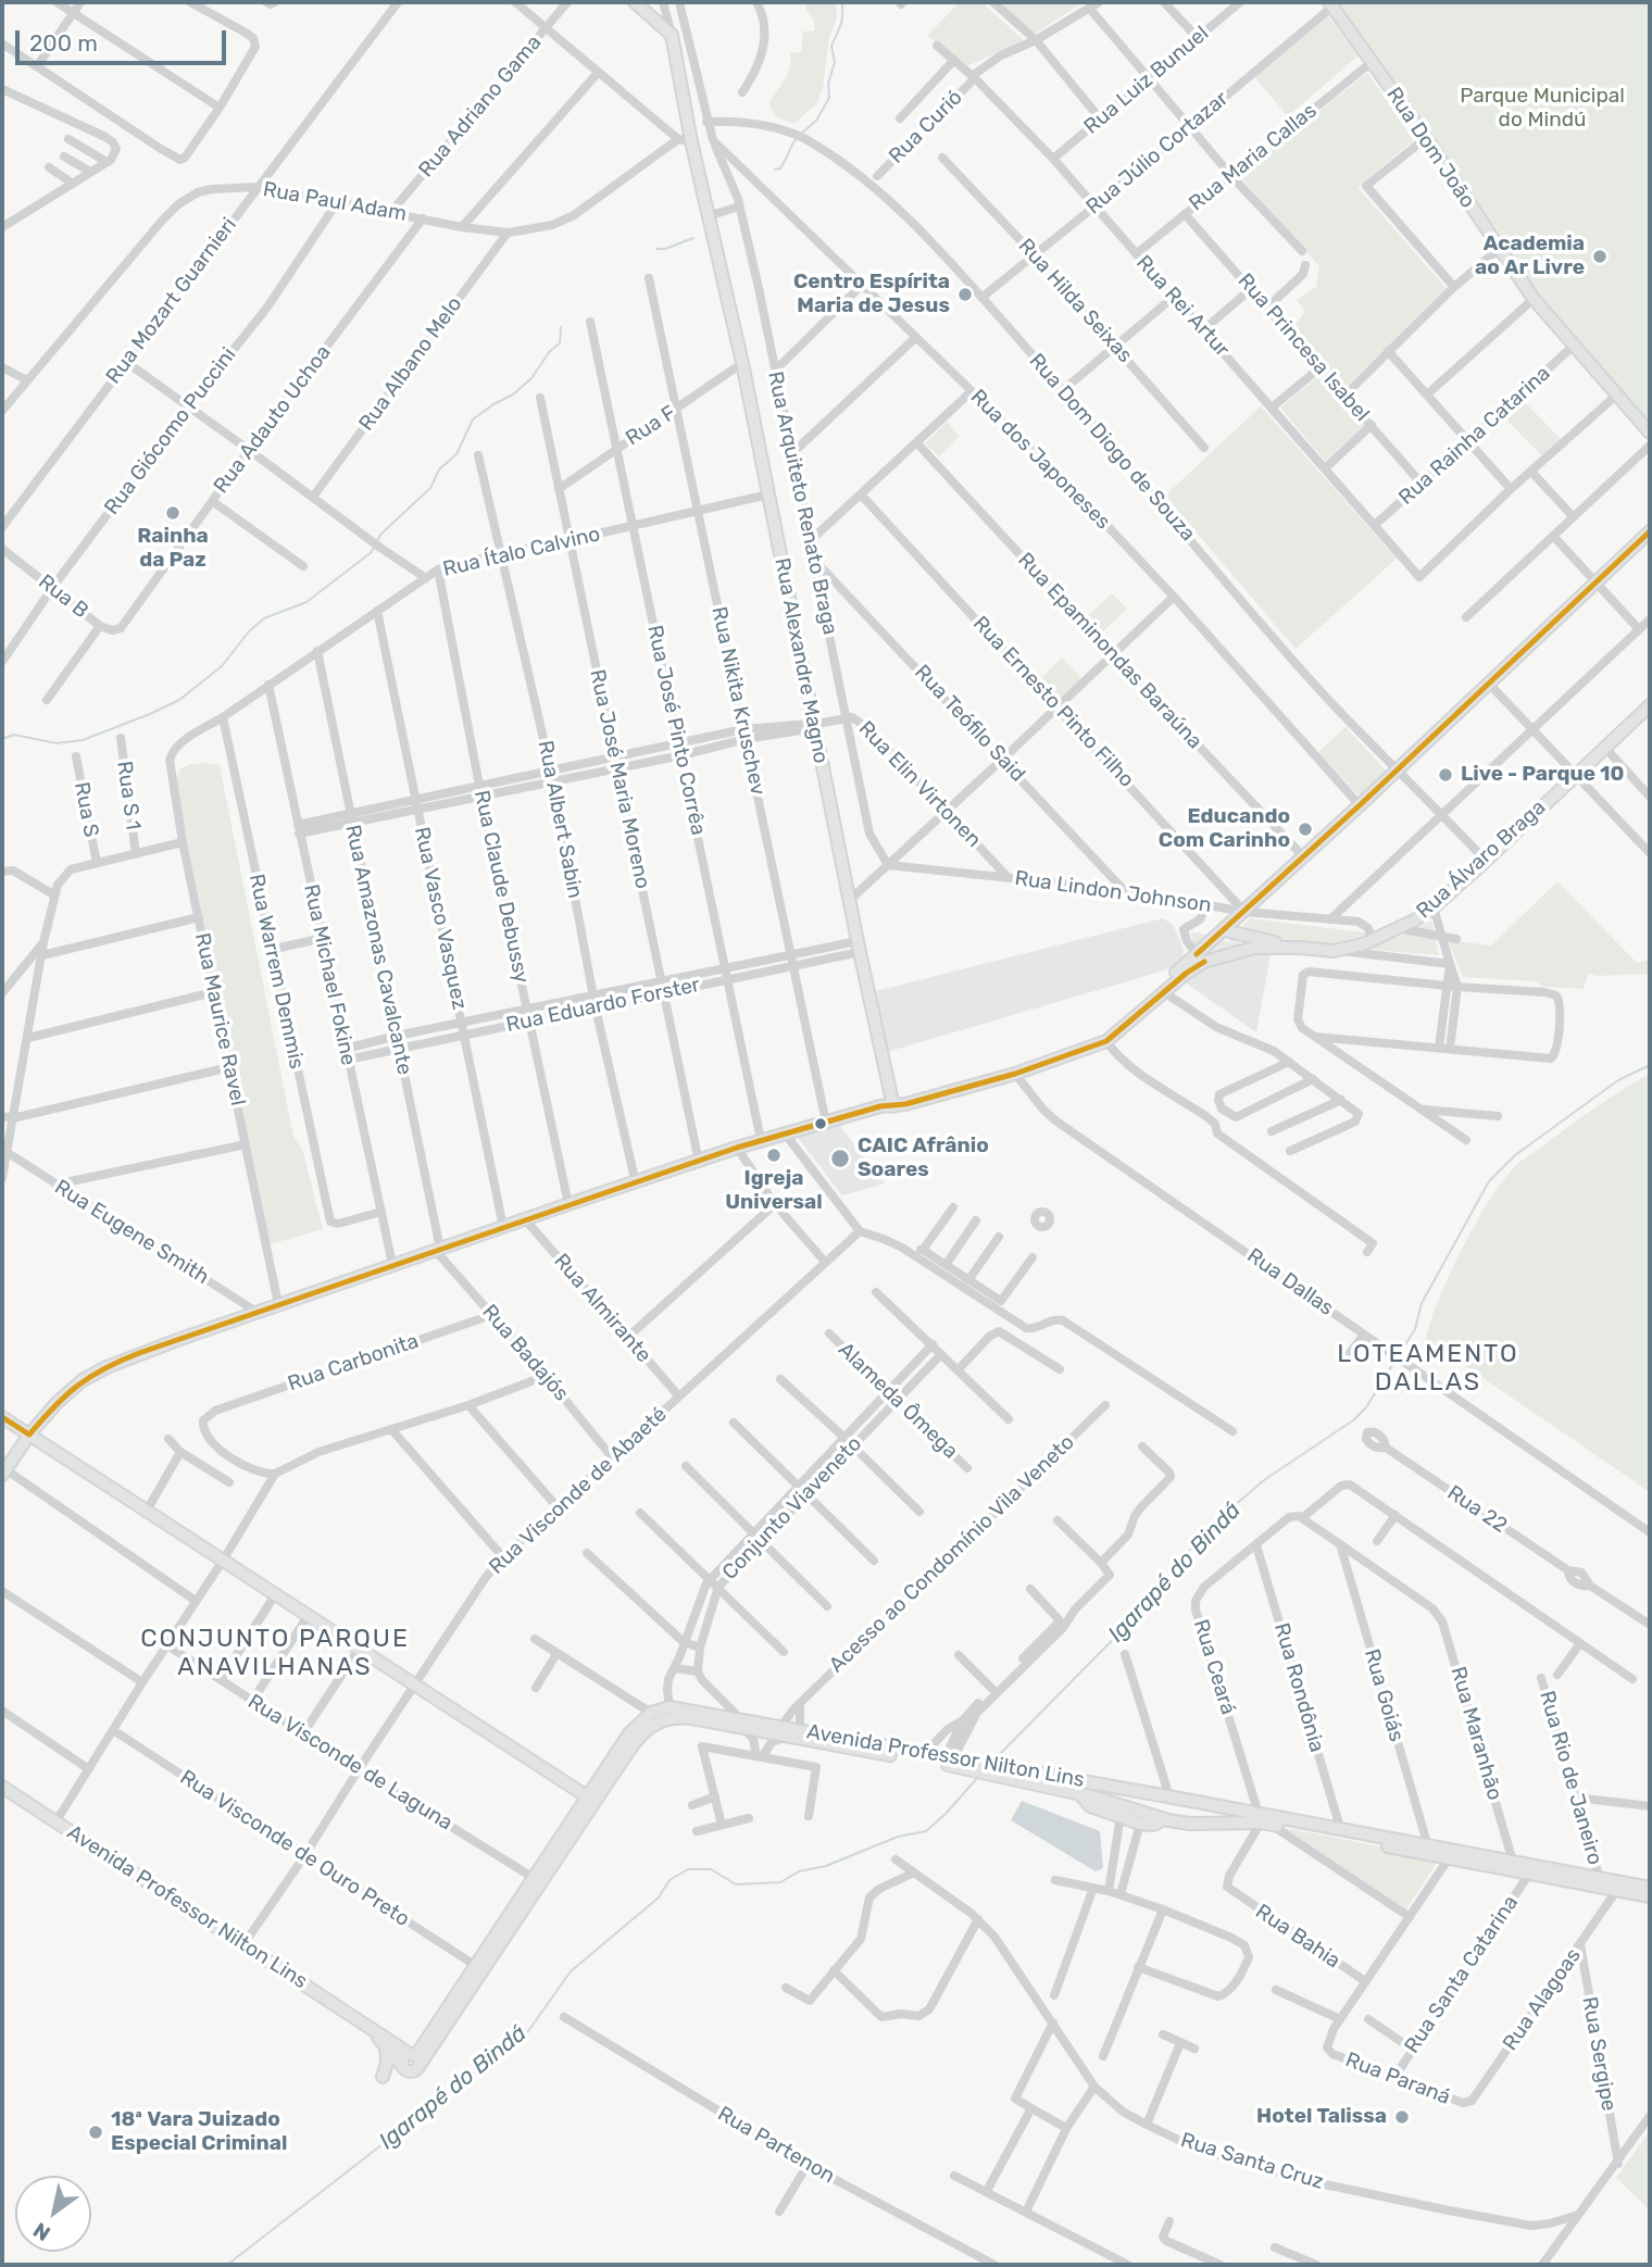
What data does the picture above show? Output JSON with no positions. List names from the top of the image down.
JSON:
{
  "streets": {
    "main road": [
      "Rua Dom João",
      "Rua Alexandre Magno",
      "Rua Álvaro Braga",
      "Avenida Professor Nilton Lins"
    ],
    "street": [
      "Rua Luiz Bunuel",
      "Rua Adriano Gama",
      "Rua Curió",
      "Rua Júlio Cortazar",
      "Rua Maria Callas",
      "Rua Paul Adam",
      "Rua Mozart Guarnieri",
      "Rua Hilda Seixas",
      "Rua Rei Artur",
      "Rua Princesa Isabel",
      "Rua Albano Melo",
      "Rua Adauto Uchoa",
      "Rua F",
      "Rua Giócomo Puccini",
      "Rua Rainha Catarina",
      "Rua Dom Diogo de Souza",
      "Rua dos Japoneses",
      "Rua Arquiteto Renato Braga",
      "Rua Ítalo Calvino",
      "Rua B",
      "Rua Epaminondas Baraúna",
      "Rua Nikita Kruschev",
      "Rua Ernesto Pinto Filho",
      "Rua Teófilo Said",
      "Rua José Pinto Corrêa",
      "Rua José Maria Moreno",
      "Rua Elin Virtonen",
      "Rua S 1",
      "Rua S",
      "Rua Albert Sabin",
      "Rua Claude Debussy",
      "Rua Lindon Johnson",
      "Rua Vasco Vasquez",
      "Rua Amazonas Cavalcante",
      "Rua Warrem Demmis",
      "Rua Michael Fokine",
      "Rua Eduardo Forster",
      "Rua Maurice Ravel",
      "Rua Eugene Smith",
      "Rua Dallas",
      "Rua Almirante",
      "Rua Badajós",
      "Rua Carbonita",
      "Alameda Ômega",
      "Rua Visconde de Abaeté",
      "Conjunto Viaveneto",
      "Rua 22",
      "Acesso ao Condomínio Vila Veneto",
      "Rua Ceará",
      "Rua Rondônia",
      "Rua Goiás",
      "Rua Maranhão",
      "Rua Visconde de Laguna",
      "Rua Rio de Janeiro",
      "Rua Visconde de Ouro Preto",
      "Rua Bahia",
      "Rua Santa Catarina",
      "Rua Alagoas",
      "Rua Sergipe",
      "Rua Paraná",
      "Rua Partenon",
      "Rua Santa Cruz"
    ]
  },
  "crossings": [
    ["Rua Luiz Bunuel", "Rua Rei Artur"],
    ["Rua Adriano Gama", "Rua Paul Adam"],
    ["Rua Curió", "Rua Rei Artur"],
    ["Rua Dom João", "Rua Júlio Cortazar"],
    ["Rua Dom João", "Rua Maria Callas"],
    ["Rua Dom João", "Rua Rainha Catarina"],
    ["Rua Júlio Cortazar", "Rua Hilda Seixas"],
    ["Rua Júlio Cortazar", "Rua Rei Artur"],
    ["Rua Júlio Cortazar", "Rua Dom Diogo de Souza"],
    ["Rua Maria Callas", "Rua Rei Artur"],
    ["Rua Maria Callas", "Rua Princesa Isabel"],
    ["Rua Paul Adam", "Rua Mozart Guarnieri"],
    ["Rua Paul Adam", "Rua Albano Melo"],
    ["Rua Paul Adam", "Rua Adauto Uchoa"],
    ["Rua Paul Adam", "Rua Giócomo Puccini"],
    ["Rua Paul Adam", "Rua Alexandre Magno"],
    ["Rua Rei Artur", "Rua Rainha Catarina"],
    ["Rua Princesa Isabel", "Rua Rainha Catarina"],
    ["Rua Adauto Uchoa", "Rua B"],
    ["Rua F", "Rua Alexandre Magno"],
    ["Rua F", "Rua Nikita Kruschev"],
    ["Rua F", "Rua José Pinto Corrêa"],
    ["Rua F", "Rua José Maria Moreno"],
    ["Rua Giócomo Puccini", "Rua B"],
    ["Rua Dom Diogo de Souza", "Rua dos Japoneses"],
    ["Rua Dom Diogo de Souza", "Rua Álvaro Braga"],
    ["Rua dos Japoneses", "Rua Arquiteto Renato Braga"],
    ["Rua Arquiteto Renato Braga", "Rua Teófilo Said"],
    ["Rua Arquiteto Renato Braga", "Rua Elin Virtonen"],
    ["Rua Arquiteto Renato Braga", "Rua Lindon Johnson"],
    ["Rua Ítalo Calvino", "Rua Alexandre Magno"],
    ["Rua Ítalo Calvino", "Rua Nikita Kruschev"],
    ["Rua Ítalo Calvino", "Rua José Pinto Corrêa"],
    ["Rua Ítalo Calvino", "Rua José Maria Moreno"],
    ["Rua Ítalo Calvino", "Rua Albert Sabin"],
    ["Rua Ítalo Calvino", "Rua Claude Debussy"],
    ["Rua Ítalo Calvino", "Rua Vasco Vasquez"],
    ["Rua Ítalo Calvino", "Rua Amazonas Cavalcante"],
    ["Rua Ítalo Calvino", "Rua Warrem Demmis"],
    ["Rua Ítalo Calvino", "Rua Michael Fokine"],
    ["Rua Ítalo Calvino", "Rua Maurice Ravel"],
    ["Rua Alexandre Magno", "Rua Elin Virtonen"],
    ["Rua Alexandre Magno", "Rua Eduardo Forster"],
    ["Rua Nikita Kruschev", "Rua Elin Virtonen"],
    ["Rua Nikita Kruschev", "Rua Eduardo Forster"],
    ["Rua Ernesto Pinto Filho", "Rua Lindon Johnson"],
    ["Rua Teófilo Said", "Rua Lindon Johnson"],
    ["Rua José Pinto Corrêa", "Rua Eduardo Forster"],
    ["Rua José Maria Moreno", "Rua Eduardo Forster"],
    ["Rua Elin Virtonen", "Rua Lindon Johnson"],
    ["Rua Albert Sabin", "Rua Eduardo Forster"],
    ["Rua Álvaro Braga", "Rua Lindon Johnson"],
    ["Rua Claude Debussy", "Rua Eduardo Forster"],
    ["Rua Vasco Vasquez", "Rua Eduardo Forster"],
    ["Rua Amazonas Cavalcante", "Rua Eduardo Forster"],
    ["Rua Amazonas Cavalcante", "Rua Badajós"],
    ["Rua Warrem Demmis", "Rua Michael Fokine"],
    ["Rua Michael Fokine", "Rua Eduardo Forster"],
    ["Rua Almirante", "Rua Visconde de Abaeté"],
    ["Rua Badajós", "Rua Carbonita"],
    ["Rua Badajós", "Rua Visconde de Abaeté"],
    ["Alameda Ômega", "Conjunto Viaveneto"],
    ["Rua Visconde de Abaeté", "Avenida Professor Nilton Lins"],
    ["Rua Visconde de Abaeté", "Rua Visconde de Laguna"],
    ["Rua Visconde de Abaeté", "Rua Visconde de Ouro Preto"],
    ["Acesso ao Condomínio Vila Veneto", "Avenida Professor Nilton Lins"],
    ["Rua Ceará", "Rua Rondônia"],
    ["Rua Ceará", "Avenida Professor Nilton Lins"],
    ["Rua Ceará", "Rua Bahia"],
    ["Rua Rondônia", "Avenida Professor Nilton Lins"],
    ["Rua Goiás", "Rua Maranhão"],
    ["Rua Goiás", "Avenida Professor Nilton Lins"],
    ["Rua Maranhão", "Avenida Professor Nilton Lins"],
    ["Avenida Professor Nilton Lins", "Rua Visconde de Laguna"],
    ["Avenida Professor Nilton Lins", "Rua Rio de Janeiro"],
    ["Avenida Professor Nilton Lins", "Rua Visconde de Ouro Preto"],
    ["Avenida Professor Nilton Lins", "Rua Bahia"],
    ["Avenida Professor Nilton Lins", "Rua Santa Catarina"],
    ["Avenida Professor Nilton Lins", "Rua Alagoas"],
    ["Rua Santa Catarina", "Rua Paraná"],
    ["Rua Alagoas", "Rua Sergipe"],
    ["Rua Alagoas", "Rua Paraná"]
  ],
  "districts": ["LOTEAMENTO DALLAS", "CONJUNTO PARQUE ANAVILHANAS"],
  "water": ["Igarapé do Bindá"],
  "parks": ["Parque Municipal do Mindú"],
  "places": [
    "Academia ao Ar Livre",
    "Centro Espírita Maria de Jesus",
    "Rainha da Paz",
    "Live - Parque 10",
    "Educando Com Carinho",
    "Igreja Universal",
    "CAIC Afrânio Soares",
    "Hotel Talissa",
    "18ª Vara Juizado Especial Criminal"
  ],
  "scale_bar": "200 m",
  "north": "bottom left"
}
